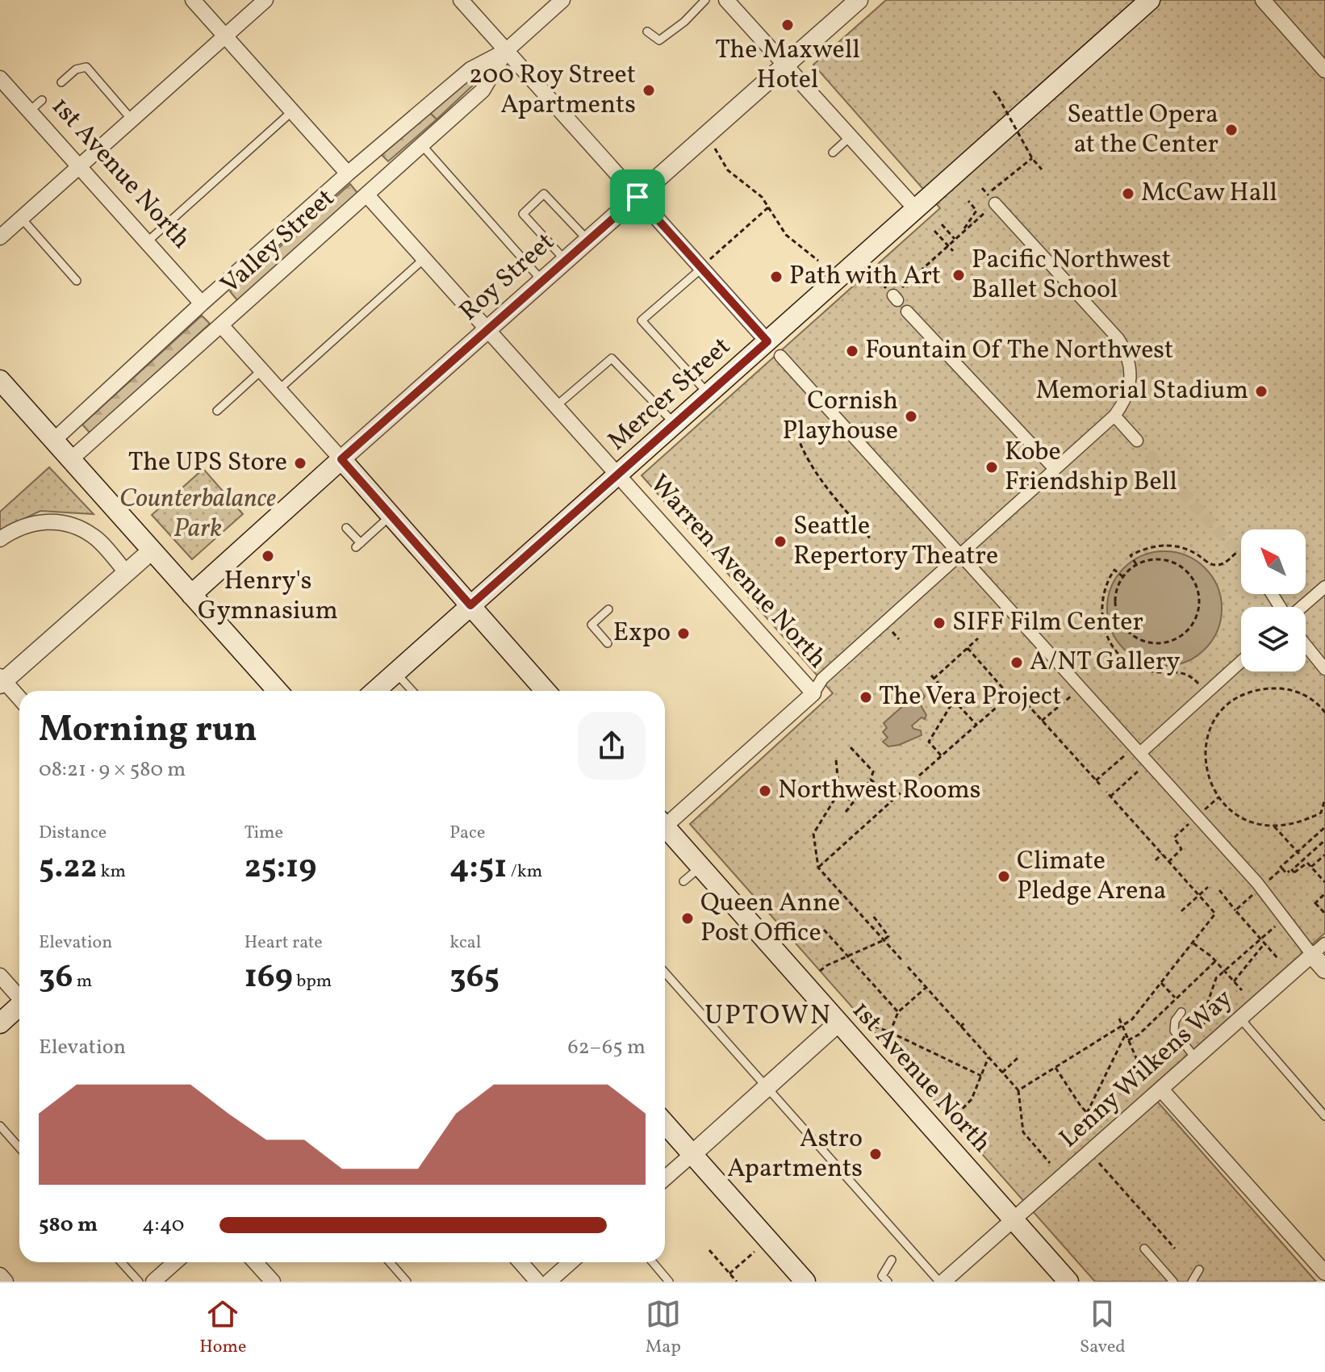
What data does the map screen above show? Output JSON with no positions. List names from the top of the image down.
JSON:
{
  "streets": {
    "main road": ["1st Avenue North", "Roy Street", "Mercer Street"],
    "street": ["Valley Street", "Warren Avenue North", "Lenny Wilkens Way"]
  },
  "crossings": [
    ["1st Avenue North", "Valley Street"],
    ["1st Avenue North", "Lenny Wilkens Way"],
    ["Valley Street", "Warren Avenue North"],
    ["Roy Street", "Warren Avenue North"],
    ["Mercer Street", "Warren Avenue North"]
  ],
  "districts": ["UPTOWN"],
  "parks": ["Counterbalance Park"],
  "places": [
    "The Maxwell Hotel",
    "200 Roy Street Apartments",
    "Seattle Opera at the Center",
    "McCaw Hall",
    "Pacific Northwest Ballet School",
    "Path with Art",
    "Fountain Of The Northwest",
    "Memorial Stadium",
    "Cornish Playhouse",
    "The UPS Store",
    "Kobe Friendship Bell",
    "Seattle Repertory Theatre",
    "Henry's Gymnasium",
    "SIFF Film Center",
    "Expo",
    "A/NT Gallery",
    "The Vera Project",
    "Northwest Rooms",
    "Climate Pledge Arena",
    "Queen Anne Post Office",
    "Astro Apartments"
  ],
  "north": "top left",
  "page": {
    "heading": ["Morning run", "08:21 · 9 × 580 m"],
    "stats": [
      ["Distance", "5.22 km"],
      ["Time", "25:19"],
      ["Pace", "4:51 /km"],
      ["Elevation", "36 m"],
      ["Heart rate", "169 bpm"],
      ["kcal", "365"]
    ],
    "chart": ["Elevation", "62–65 m"],
    "list": [
      {
        "name": "580 m",
        "note": "4:40"
      }
    ],
    "tabs": ["Home", "Map", "Saved"]
  }
}
